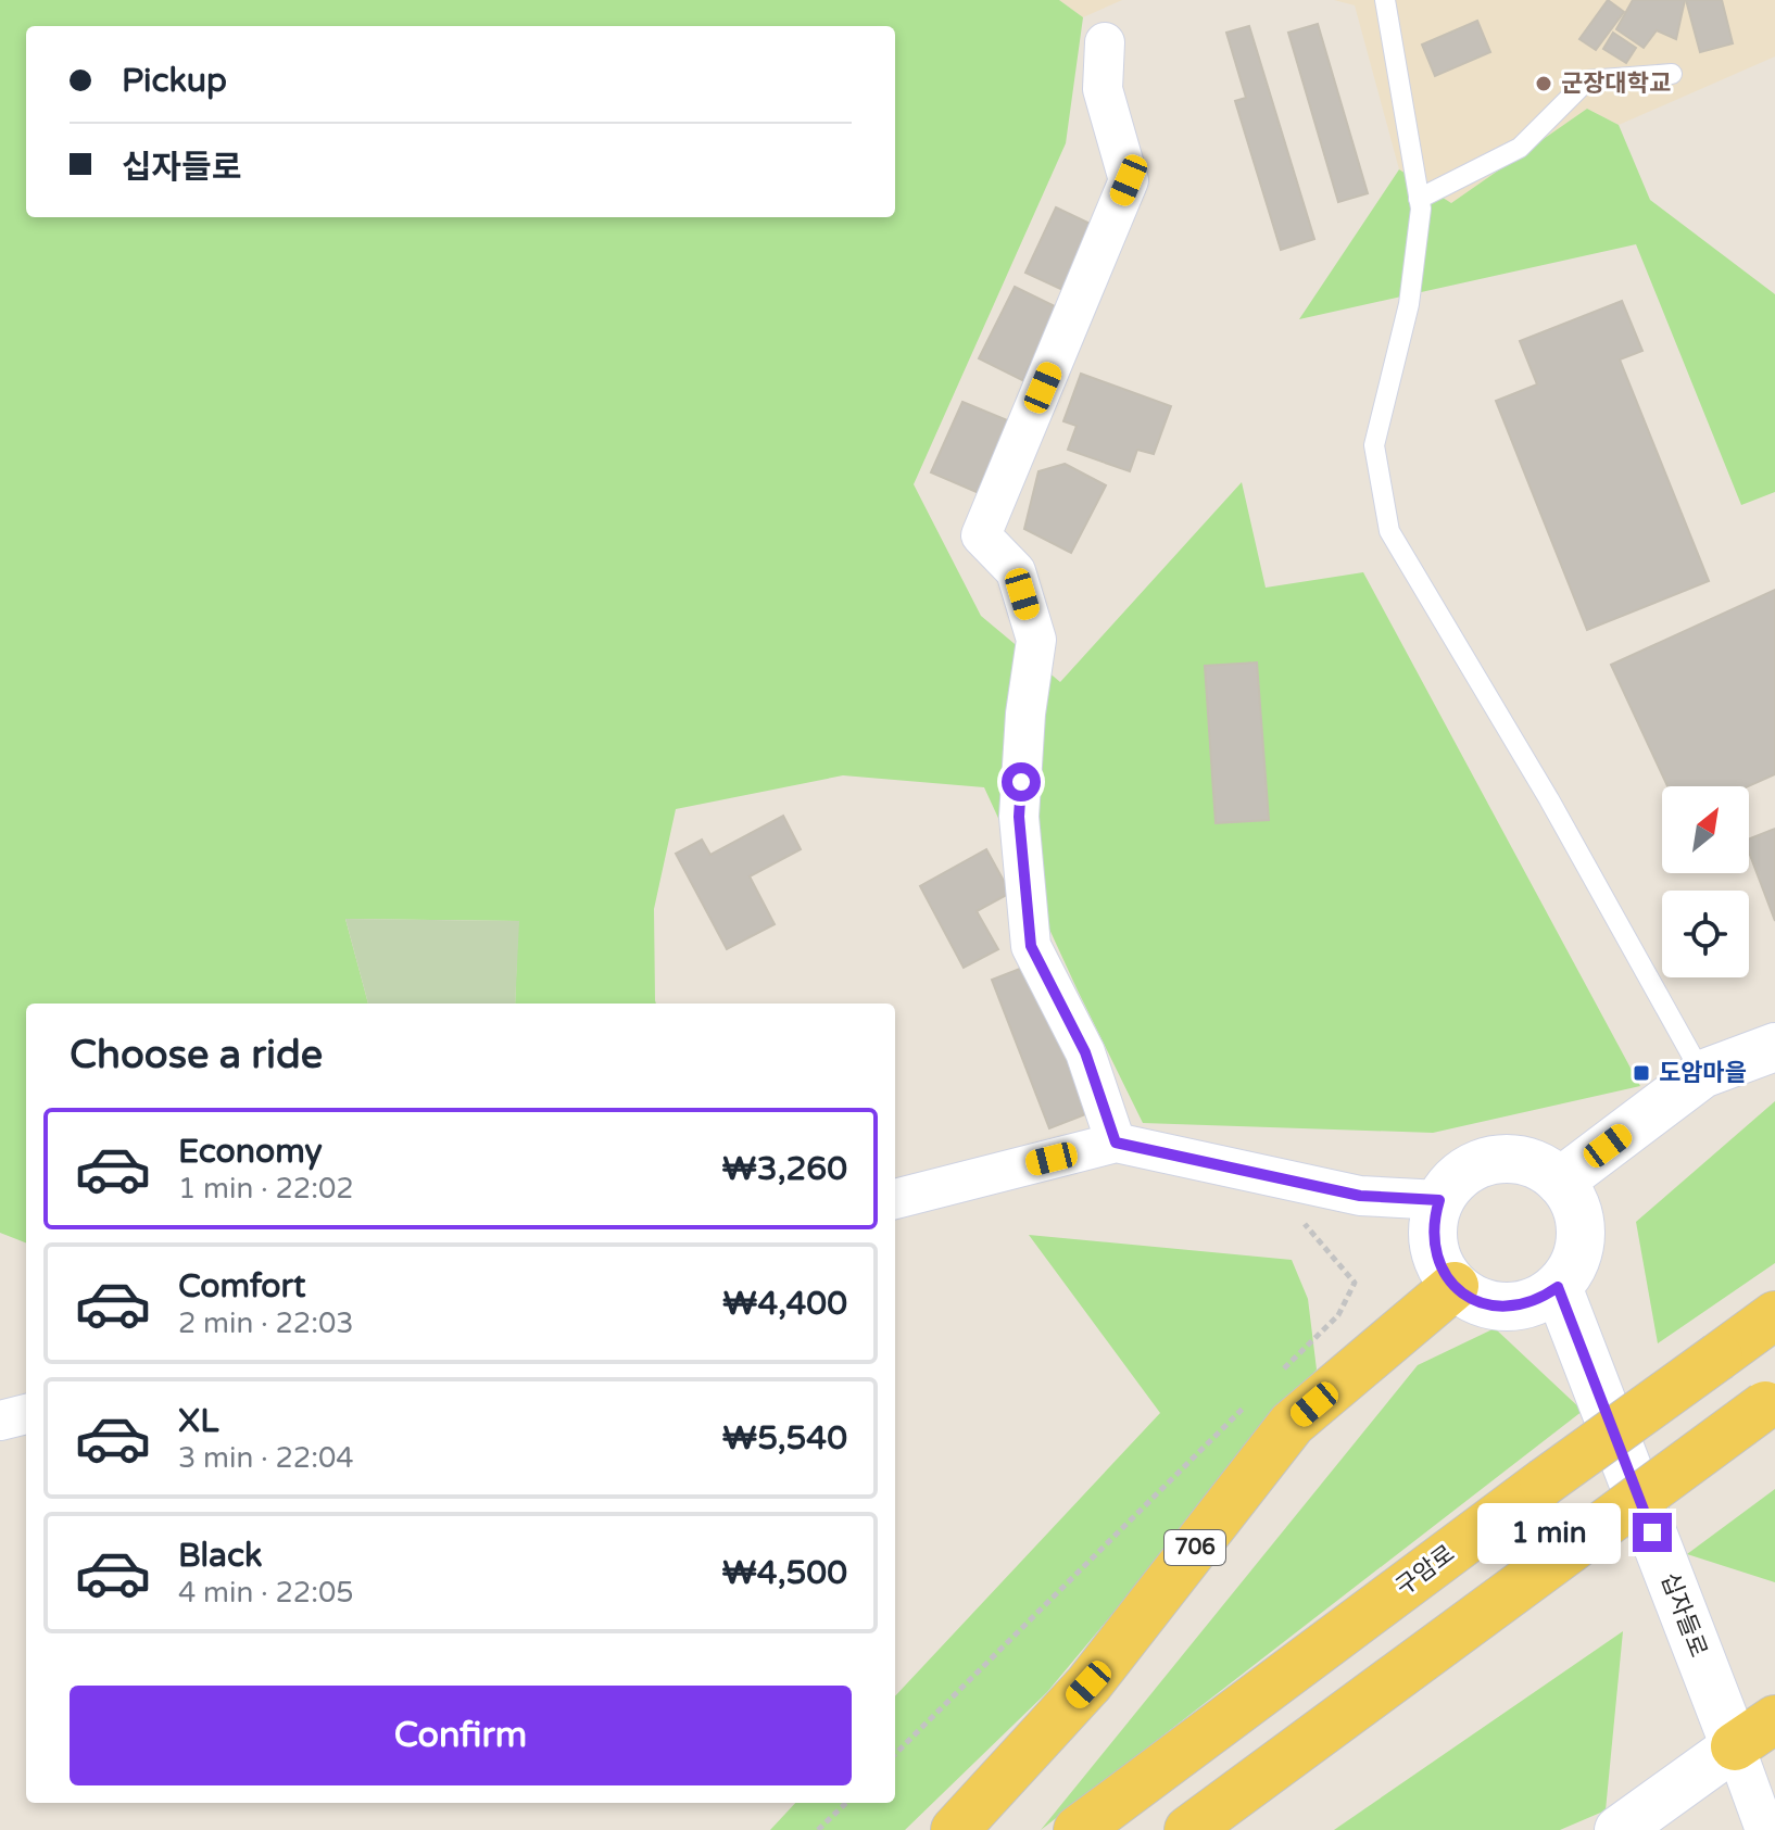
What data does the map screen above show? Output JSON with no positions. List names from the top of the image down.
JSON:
{
  "streets": {
    "main road": ["706", "구암로", "십자들로"]
  },
  "crossings": [
    ["706", "십자들로"]
  ],
  "places": {
    "other": ["군장대학교"],
    "transit": ["도암마을"]
  },
  "north": "top right",
  "page": {
    "banner": ["Pickup", "십자들로"],
    "heading": "Choose a ride",
    "list": [
      {
        "name": "Economy",
        "note": "1 min · 22:02",
        "value": "₩3,260"
      },
      {
        "name": "Comfort",
        "note": "2 min · 22:03",
        "value": "₩4,400"
      },
      {
        "name": "XL",
        "note": "3 min · 22:04",
        "value": "₩5,540"
      },
      {
        "name": "Black",
        "note": "4 min · 22:05",
        "value": "₩4,500"
      }
    ],
    "bubble": "1 min",
    "buttons": "Confirm"
  }
}
